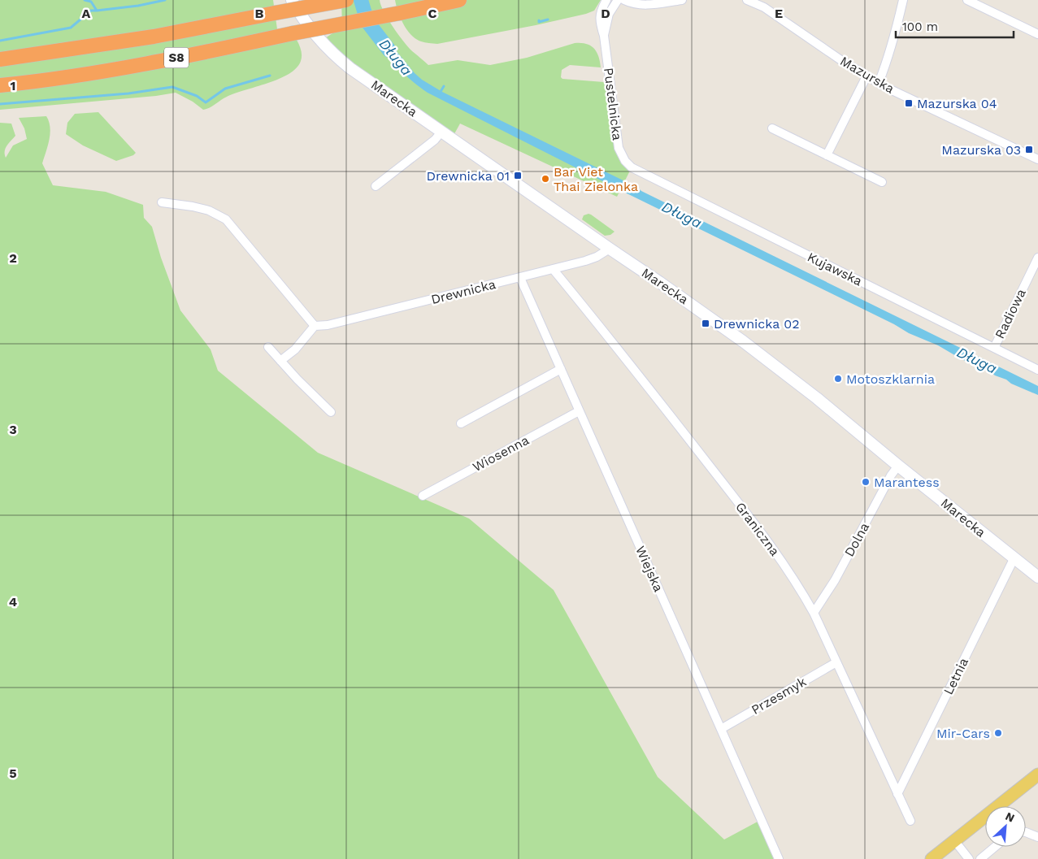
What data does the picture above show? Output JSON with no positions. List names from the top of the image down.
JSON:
{
  "streets": {
    "highway": ["S8"],
    "street": [
      "Mazurska",
      "Marecka",
      "Pustelnicka",
      "Kujawska",
      "Drewnicka",
      "Radiowa",
      "Wiosenna",
      "Graniczna",
      "Dolna",
      "Wiejska",
      "Letnia",
      "Przesmyk"
    ]
  },
  "crossings": [
    ["Marecka", "Drewnicka"],
    ["Marecka", "Dolna"],
    ["Marecka", "Letnia"],
    ["Pustelnicka", "Kujawska"],
    ["Kujawska", "Radiowa"],
    ["Drewnicka", "Graniczna"],
    ["Drewnicka", "Wiejska"],
    ["Wiosenna", "Wiejska"],
    ["Graniczna", "Dolna"],
    ["Graniczna", "Letnia"],
    ["Graniczna", "Przesmyk"],
    ["Wiejska", "Przesmyk"]
  ],
  "water": ["Długa"],
  "places": {
    "transit": [
      "Mazurska 04",
      "Mazurska 03",
      "Drewnicka 01",
      "Drewnicka 02"
    ],
    "other": [
      "Bar Viet Thai Zielonka",
      "Motoszklarnia",
      "Marantess",
      "Mir-Cars"
    ]
  },
  "scale_bar": "100 m",
  "north": "top right",
  "grid": {
    "columns": [
      "A",
      "B",
      "C",
      "D",
      "E"
    ],
    "rows": [
      "1",
      "2",
      "3",
      "4",
      "5"
    ]
  }
}
